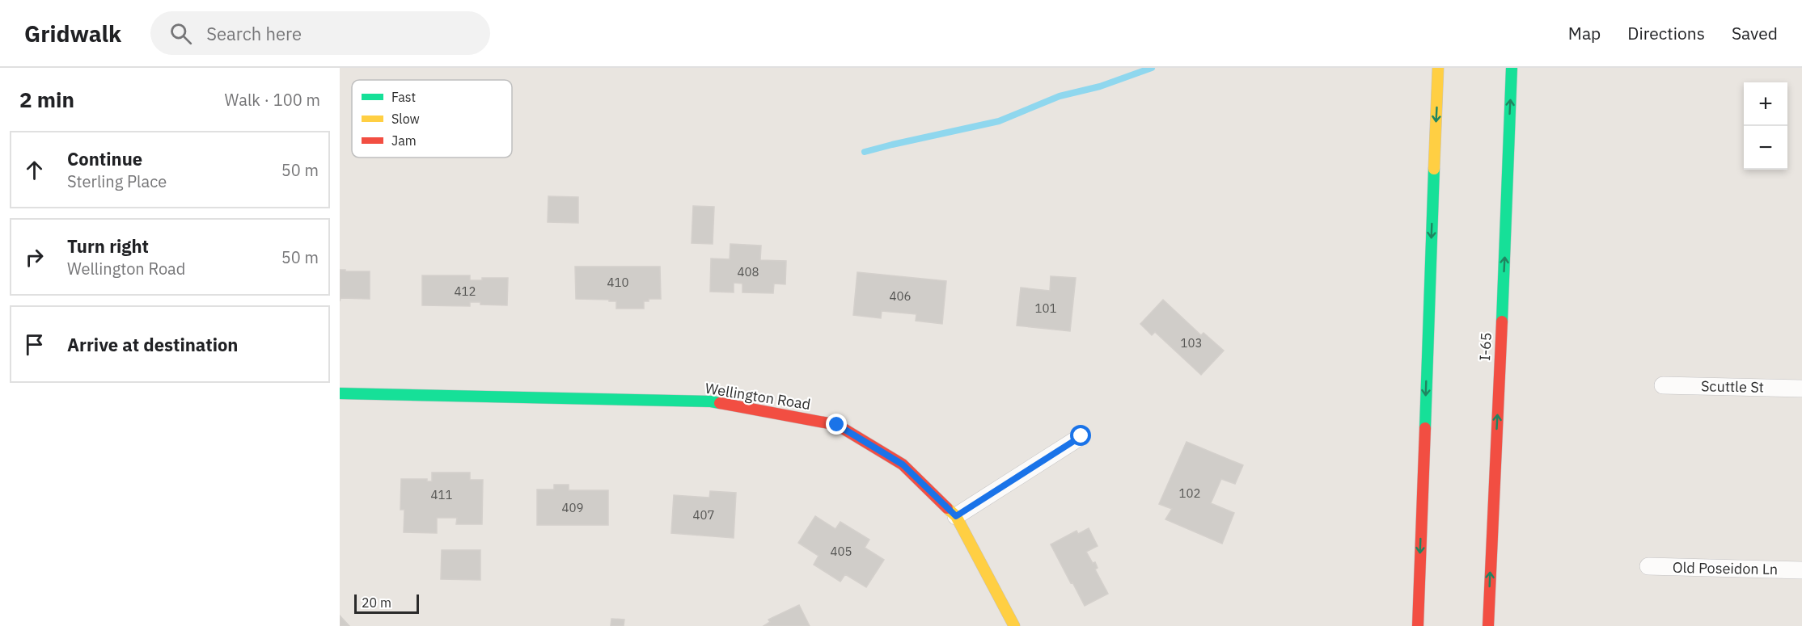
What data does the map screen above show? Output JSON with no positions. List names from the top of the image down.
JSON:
{
  "streets": {
    "main road": ["I-65", "Wellington Road"],
    "street": ["Scuttle St", "Old Poseidon Ln"]
  },
  "house_numbers": [
    "408",
    "410",
    "412",
    "406",
    "101",
    "103",
    "102",
    "411",
    "409",
    "407",
    "405"
  ],
  "legend": ["Fast", "Slow", "Jam"],
  "scale_bar": "20 m",
  "page": {
    "header": "Gridwalk",
    "search": "Search here",
    "nav": ["Map", "Directions", "Saved"],
    "heading": ["2 min", "Walk · 100 m"],
    "map_buttons": ["+", "−"],
    "list": [
      ["Continue", "Sterling Place", "50 m"],
      ["Turn right", "Wellington Road", "50 m"],
      "Arrive at destination"
    ],
    "scale": "20 m"
  }
}
